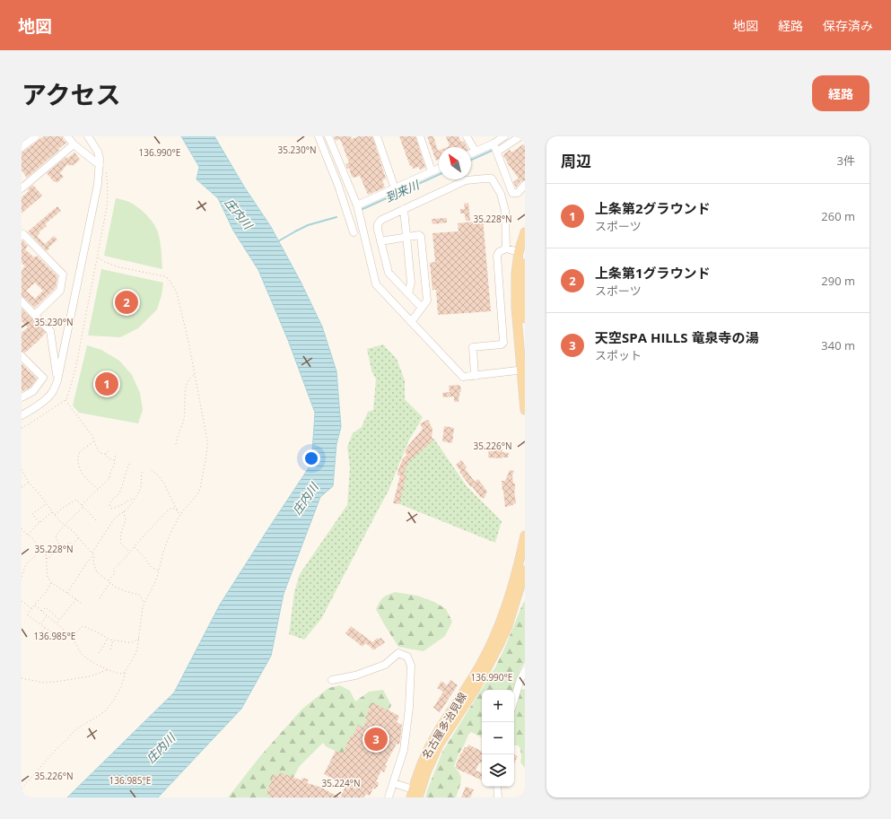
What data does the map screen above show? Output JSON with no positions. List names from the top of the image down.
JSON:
{
  "streets": {
    "main road": ["名古屋多治見線"]
  },
  "water": ["到来川", "庄内川"],
  "north": "top left",
  "page": {
    "header": "地図",
    "nav": ["地図", "経路", "保存済み"],
    "title": "アクセス",
    "buttons": "経路",
    "heading": ["周辺", "3件"],
    "list": [
      {
        "mark": "1",
        "name": "上条第2グラウンド",
        "note": "スポーツ",
        "value": "260 m"
      },
      {
        "mark": "2",
        "name": "上条第1グラウンド",
        "note": "スポーツ",
        "value": "290 m"
      },
      {
        "mark": "3",
        "name": "天空SPA HILLS 竜泉寺の湯",
        "note": "スポット",
        "value": "340 m"
      }
    ],
    "pins": ["2", "1", "3"],
    "map_buttons": ["+", "−"]
  },
  "coordinates": [
    "35.230°N",
    "136.990°E",
    "35.228°N",
    "35.226°N",
    "136.985°E",
    "35.224°N"
  ]
}
